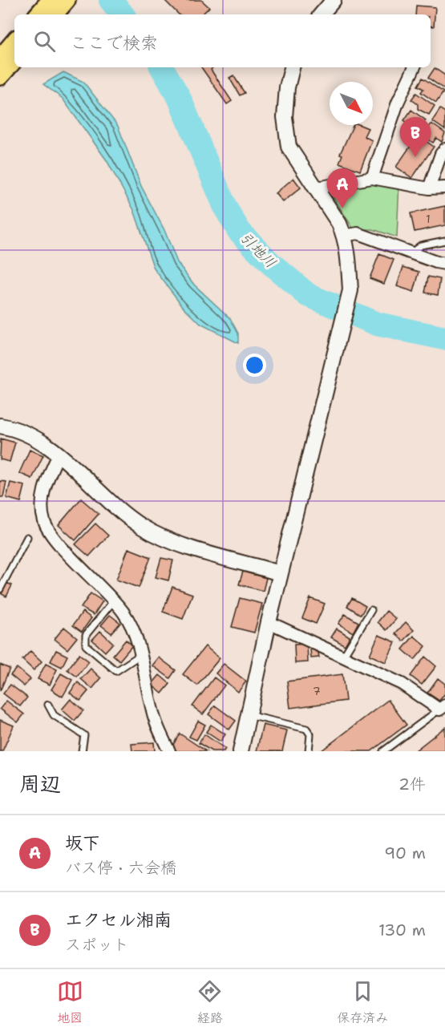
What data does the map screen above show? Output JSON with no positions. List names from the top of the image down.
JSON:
{
  "water": ["引地川"],
  "house_numbers": ["1", "7"],
  "north": "bottom right",
  "page": {
    "search": "ここで検索",
    "pins": ["B", "A"],
    "heading": ["周辺", "2件"],
    "list": [
      {
        "mark": "A",
        "name": "坂下",
        "note": "バス停 · 六会橋",
        "value": "90 m"
      },
      {
        "mark": "B",
        "name": "エクセル湘南",
        "note": "スポット",
        "value": "130 m"
      }
    ],
    "nav": ["地図", "経路", "保存済み"]
  }
}
